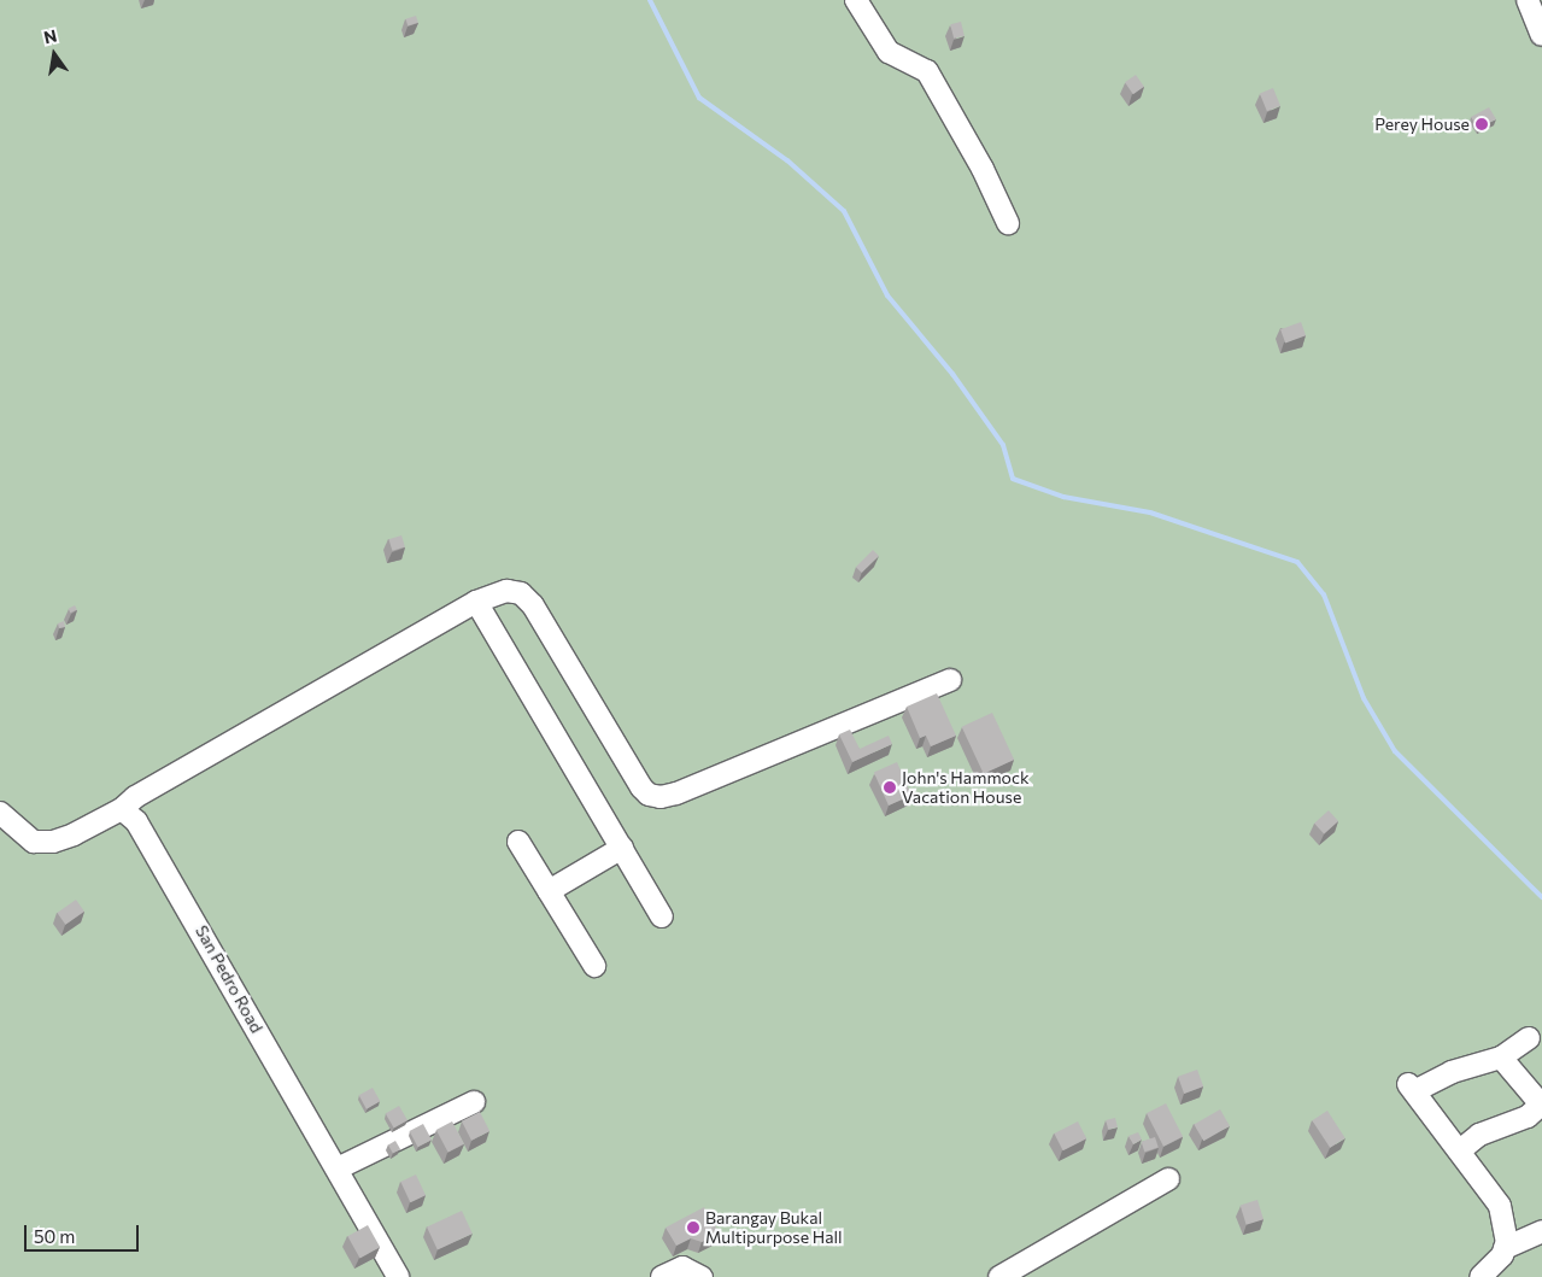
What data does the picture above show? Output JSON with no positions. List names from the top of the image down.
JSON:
{
  "streets": {
    "street": ["San Pedro Road"]
  },
  "places": ["Perey House", "John's Hammock Vacation House", "Barangay Bukal Multipurpose Hall"],
  "scale_bar": "50 m",
  "north": "top"
}
